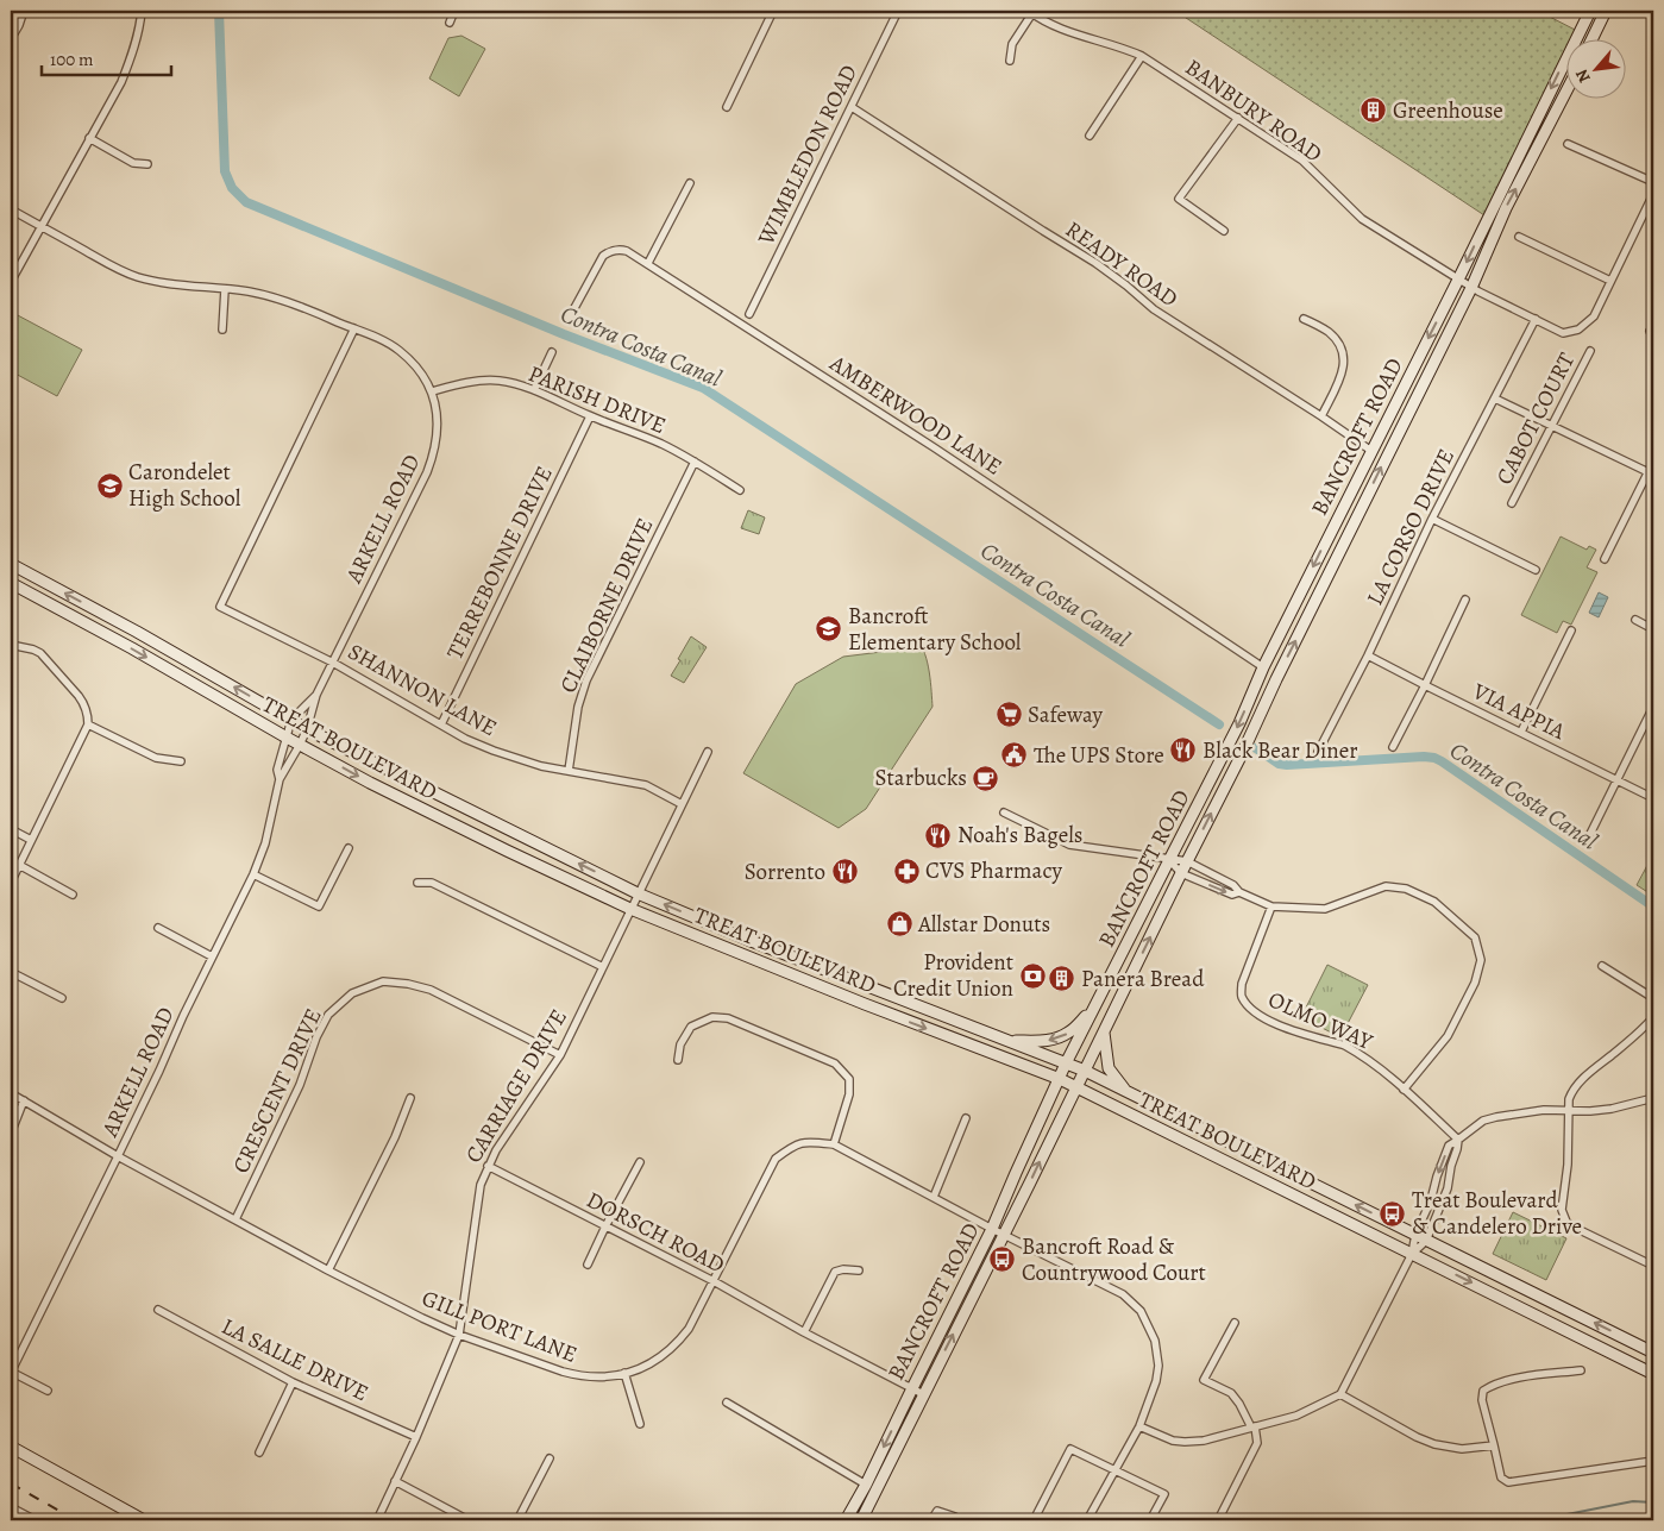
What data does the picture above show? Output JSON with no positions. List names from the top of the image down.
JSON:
{
  "streets": {
    "main road": ["BANCROFT ROAD", "TREAT BOULEVARD"],
    "street": [
      "BANBURY ROAD",
      "WIMBLEDON ROAD",
      "READY ROAD",
      "PARISH DRIVE",
      "AMBERWOOD LANE",
      "CABOT COURT",
      "ARKELL ROAD",
      "LA CORSO DRIVE",
      "TERREBONNE DRIVE",
      "CLAIBORNE DRIVE",
      "SHANNON LANE",
      "VIA APPIA",
      "OLMO WAY",
      "CARRIAGE DRIVE",
      "CRESCENT DRIVE",
      "DORSCH ROAD",
      "GILL PORT LANE",
      "LA SALLE DRIVE"
    ]
  },
  "crossings": [
    ["BANBURY ROAD", "BANCROFT ROAD"],
    ["BANBURY ROAD", "LA CORSO DRIVE"],
    ["WIMBLEDON ROAD", "READY ROAD"],
    ["READY ROAD", "BANCROFT ROAD"],
    ["PARISH DRIVE", "ARKELL ROAD"],
    ["PARISH DRIVE", "TERREBONNE DRIVE"],
    ["PARISH DRIVE", "CLAIBORNE DRIVE"],
    ["AMBERWOOD LANE", "BANCROFT ROAD"],
    ["BANCROFT ROAD", "TREAT BOULEVARD"],
    ["BANCROFT ROAD", "DORSCH ROAD"],
    ["BANCROFT ROAD", "GILL PORT LANE"],
    ["ARKELL ROAD", "SHANNON LANE"],
    ["ARKELL ROAD", "TREAT BOULEVARD"],
    ["ARKELL ROAD", "GILL PORT LANE"],
    ["LA CORSO DRIVE", "VIA APPIA"],
    ["TERREBONNE DRIVE", "SHANNON LANE"],
    ["CLAIBORNE DRIVE", "SHANNON LANE"],
    ["SHANNON LANE", "CARRIAGE DRIVE"],
    ["TREAT BOULEVARD", "CARRIAGE DRIVE"],
    ["CARRIAGE DRIVE", "CRESCENT DRIVE"],
    ["CARRIAGE DRIVE", "DORSCH ROAD"],
    ["CARRIAGE DRIVE", "GILL PORT LANE"],
    ["CARRIAGE DRIVE", "LA SALLE DRIVE"],
    ["CRESCENT DRIVE", "GILL PORT LANE"],
    ["DORSCH ROAD", "GILL PORT LANE"]
  ],
  "water": ["Contra Costa Canal"],
  "places": {
    "building": ["Greenhouse", "Panera Bread"],
    "school or university": ["Carondelet High School", "Bancroft Elementary School"],
    "supermarket": ["Safeway"],
    "restaurant": ["Black Bear Diner", "Noah's Bagels", "Sorrento"],
    "public building": ["The UPS Store"],
    "cafe": ["Starbucks"],
    "pharmacy": ["CVS Pharmacy"],
    "shop": ["Allstar Donuts"],
    "bank": ["Provident Credit Union"],
    "bus stop": ["Treat Boulevard & Candelero Drive", "Bancroft Road & Countrywood Court"]
  },
  "scale_bar": "100 m",
  "north": "bottom left"
}
